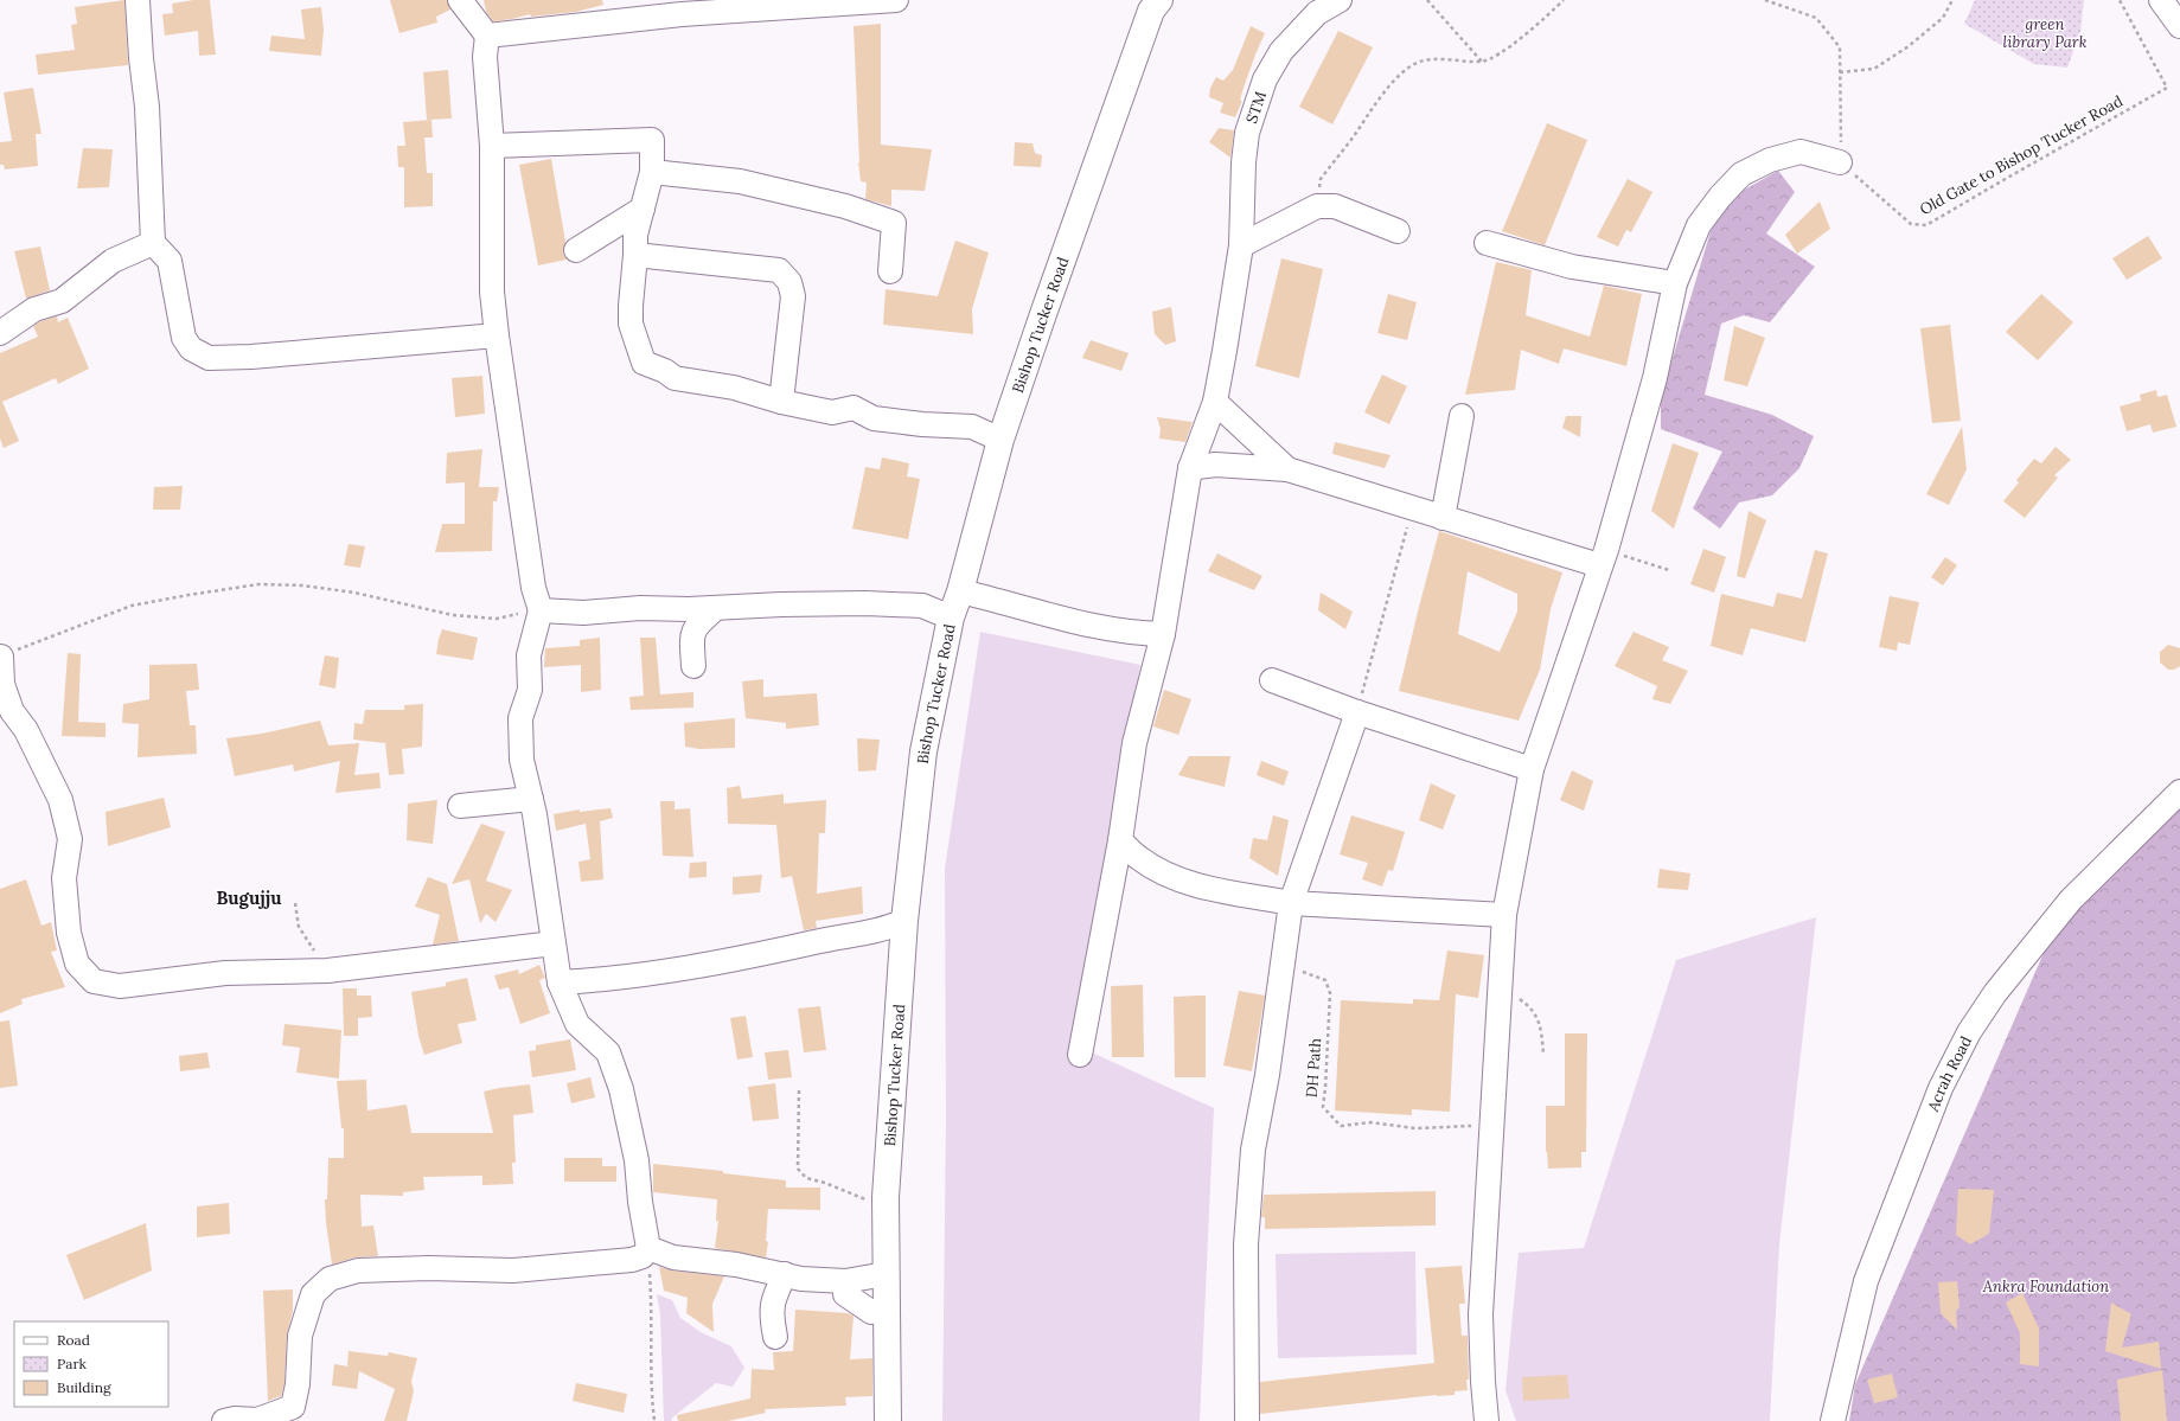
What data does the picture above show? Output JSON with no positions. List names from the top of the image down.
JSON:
{
  "streets": {
    "main road": ["Bishop Tucker Road"],
    "street": ["STM", "Acrah Road"],
    "path": ["Old Gate to Bishop Tucker Road", "DH Path"]
  },
  "districts": ["Bugujju"],
  "parks": ["green library Park", "Ankra Foundation"],
  "legend": ["Road", "Park", "Building"]
}
